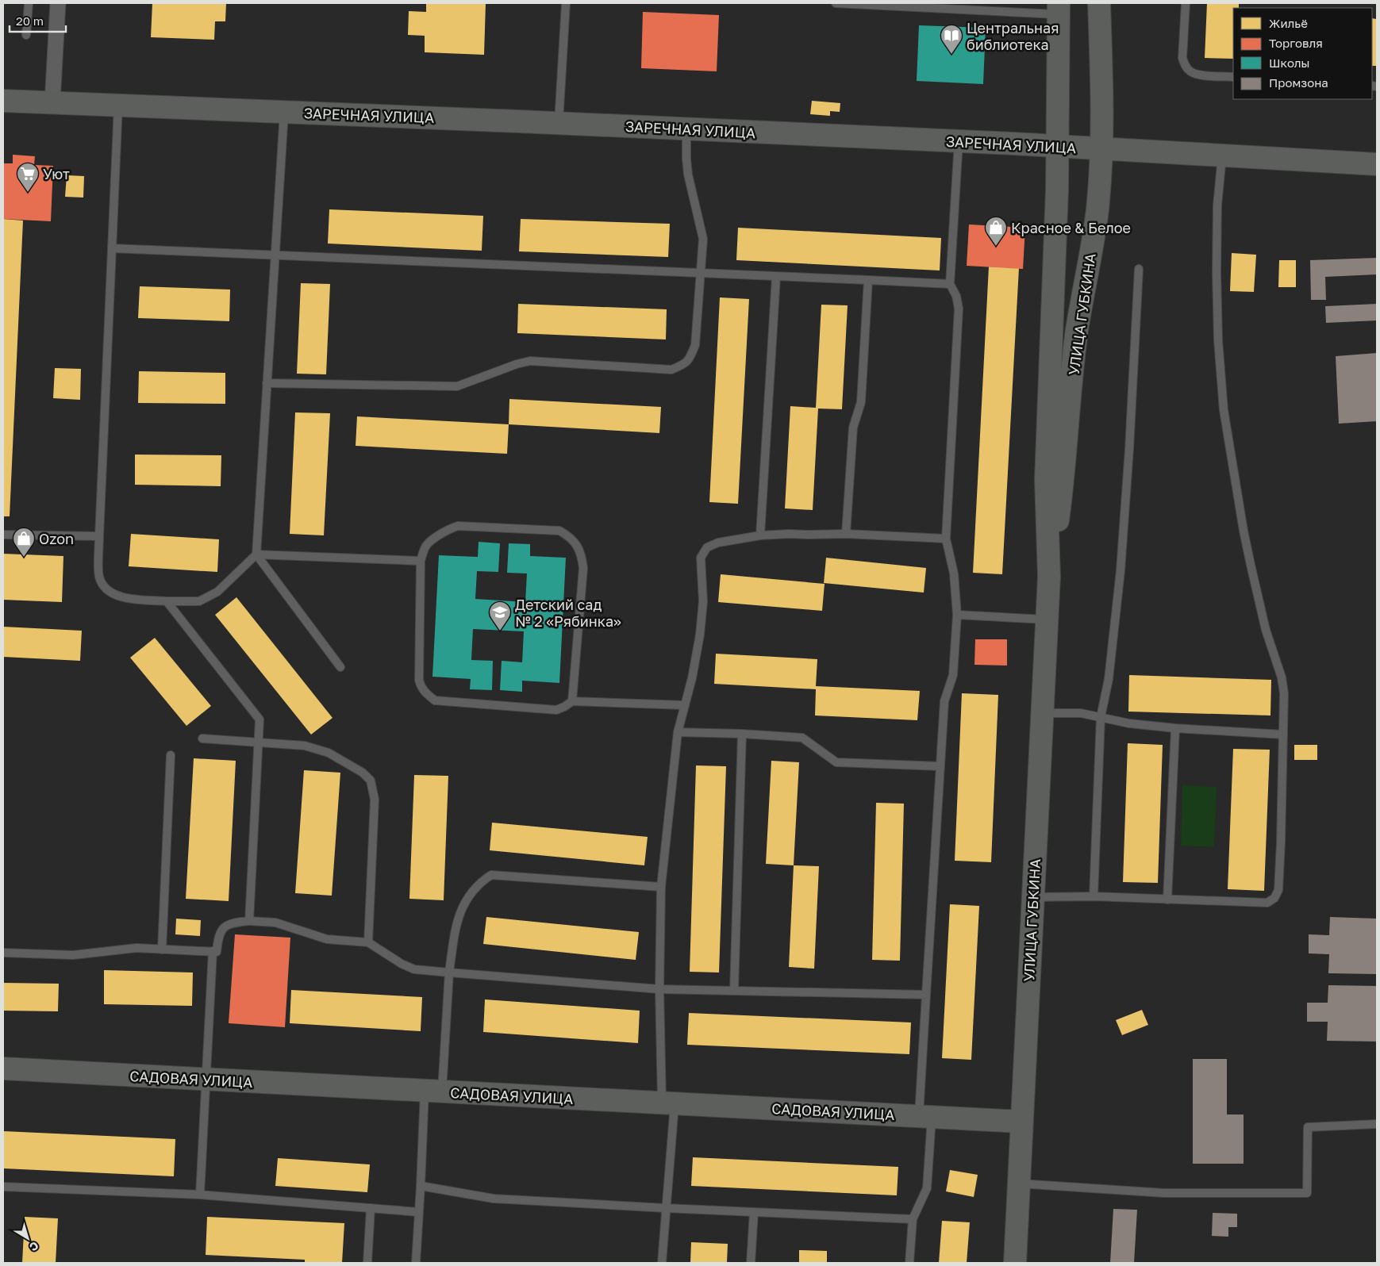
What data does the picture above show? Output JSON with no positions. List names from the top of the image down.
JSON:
{
  "streets": {
    "main road": ["ЗАРЕЧНАЯ УЛИЦА", "УЛИЦА ГУБКИНА", "САДОВАЯ УЛИЦА"]
  },
  "crossings": [
    ["ЗАРЕЧНАЯ УЛИЦА", "УЛИЦА ГУБКИНА"],
    ["УЛИЦА ГУБКИНА", "САДОВАЯ УЛИЦА"]
  ],
  "places": {
    "library": ["Центральная библиотека"],
    "supermarket": ["Уют"],
    "shop": ["Красное & Белое", "Ozon"],
    "school or university": ["Детский сад № 2 «Рябинка»"]
  },
  "legend": [
    "Жильё",
    "Торговля",
    "Школы",
    "Промзона"
  ],
  "scale_bar": "20 m",
  "north": "bottom right"
}
